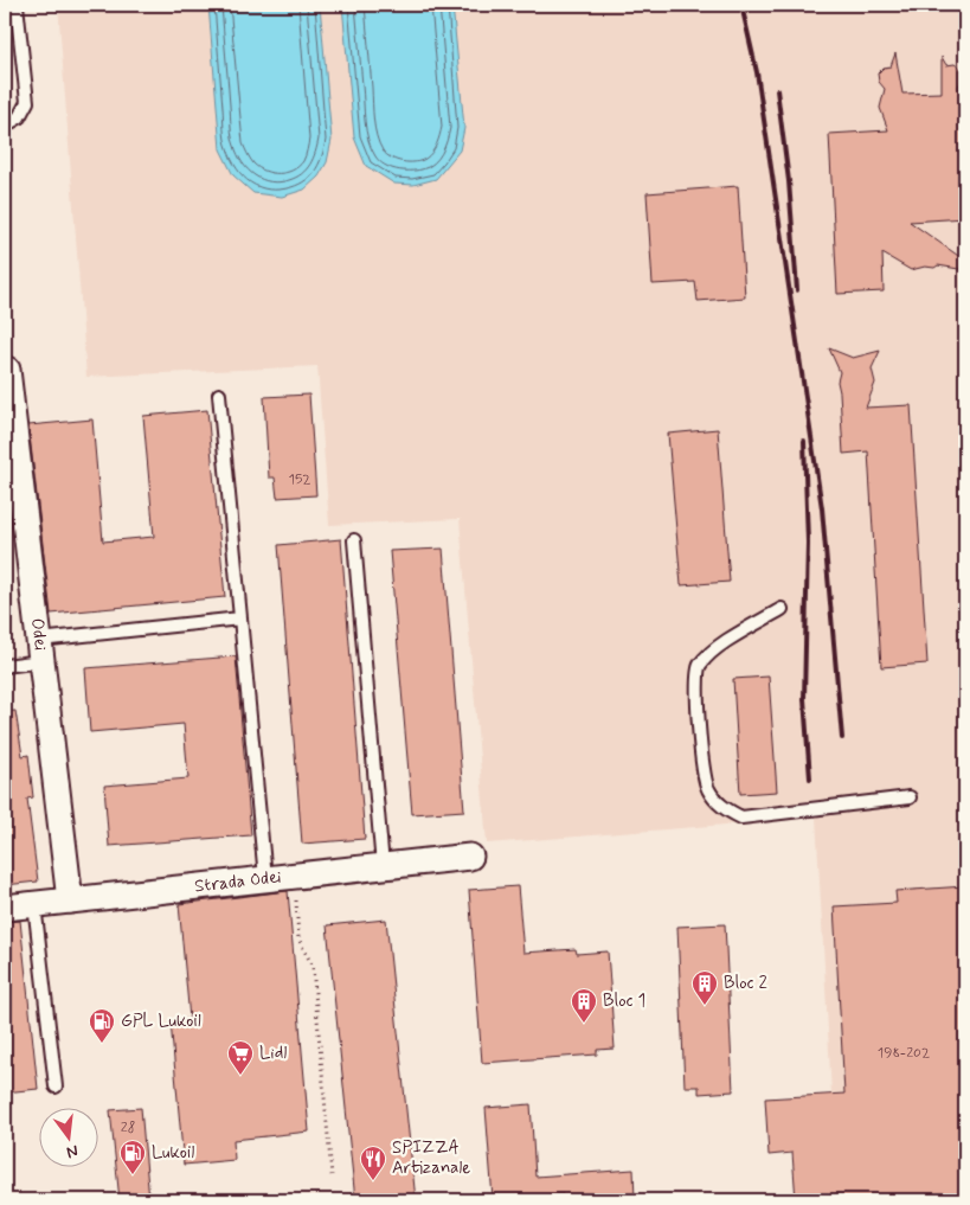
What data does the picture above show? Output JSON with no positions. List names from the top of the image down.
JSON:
{
  "streets": {
    "street": ["Odei", "Strada Odei"]
  },
  "crossings": [
    ["Odei", "Strada Odei"]
  ],
  "places": {
    "building": ["Bloc 2", "Bloc 1"],
    "fuel station": ["GPL Lukoil", "Lukoil"],
    "supermarket": ["Lidl"],
    "restaurant": ["SPIZZA Artizanale"]
  },
  "house_numbers": ["152", "198-202", "28"],
  "north": "bottom"
}
